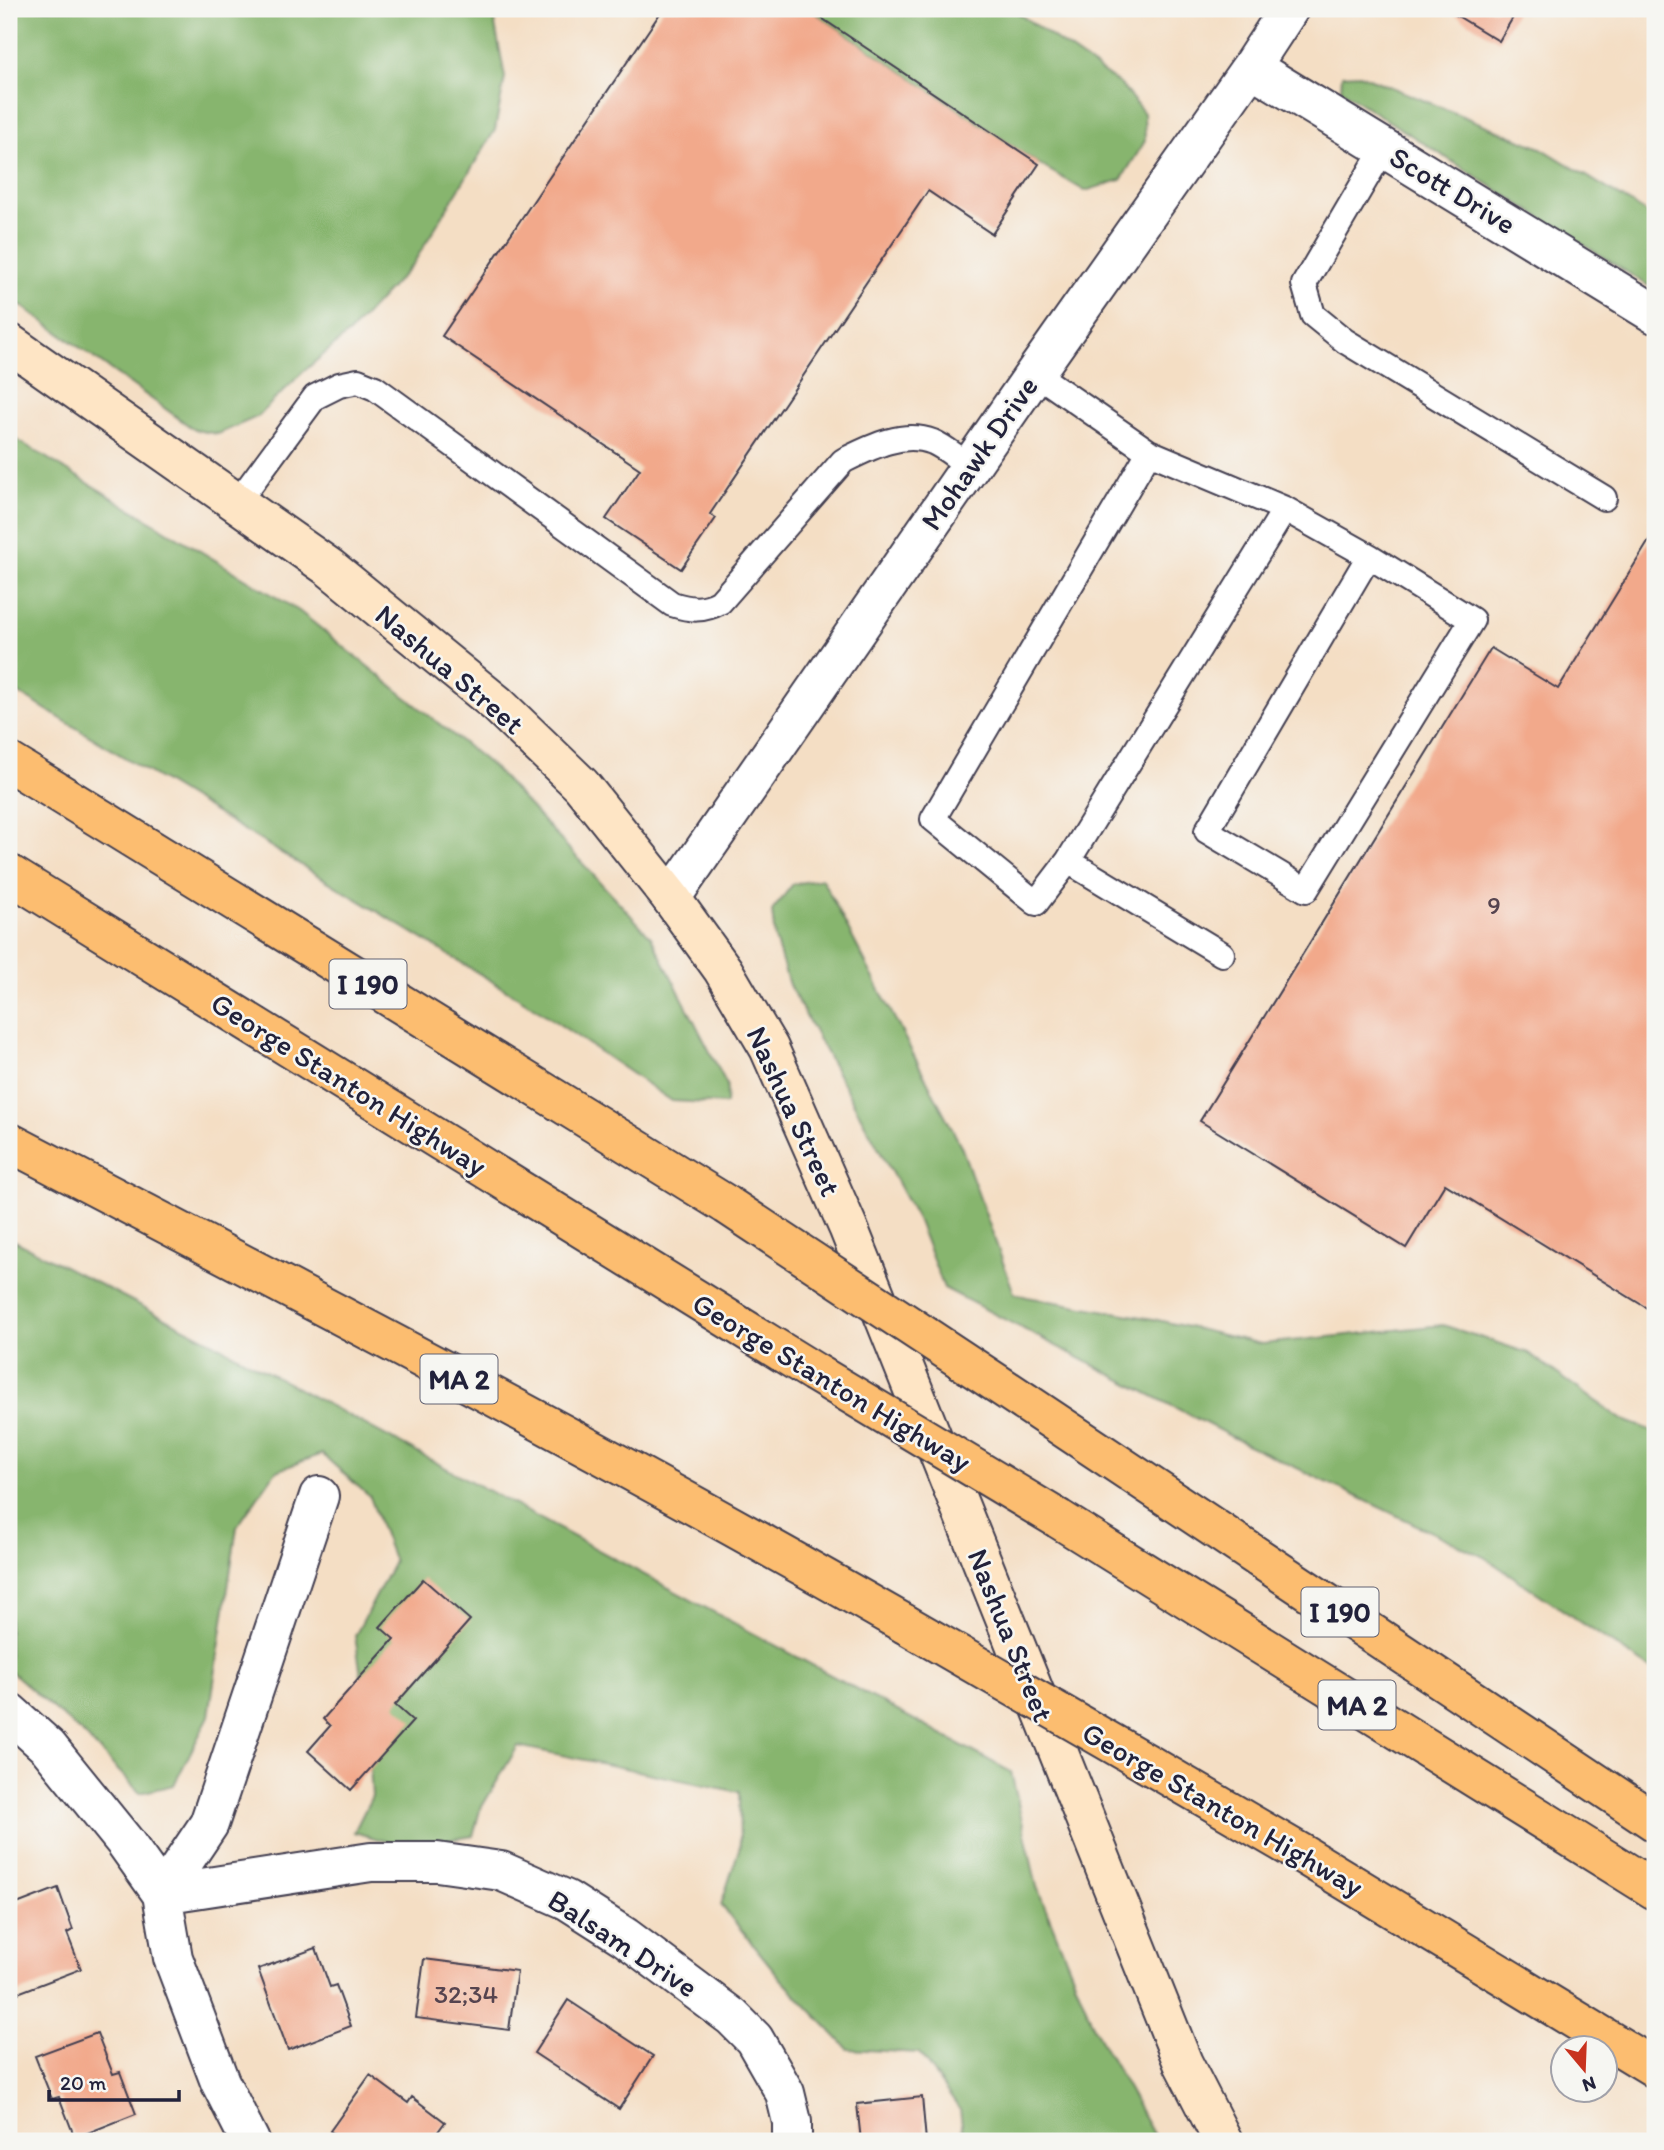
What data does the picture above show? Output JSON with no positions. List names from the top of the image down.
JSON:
{
  "streets": {
    "highway": ["I 190", "George Stanton Highway", "MA 2"],
    "main road": ["Nashua Street"],
    "street": ["Scott Drive", "Mohawk Drive", "Balsam Drive"]
  },
  "crossings": [
    ["Scott Drive", "Mohawk Drive"],
    ["Mohawk Drive", "Nashua Street"]
  ],
  "house_numbers": ["9", "32;34"],
  "scale_bar": "20 m",
  "north": "bottom"
}
